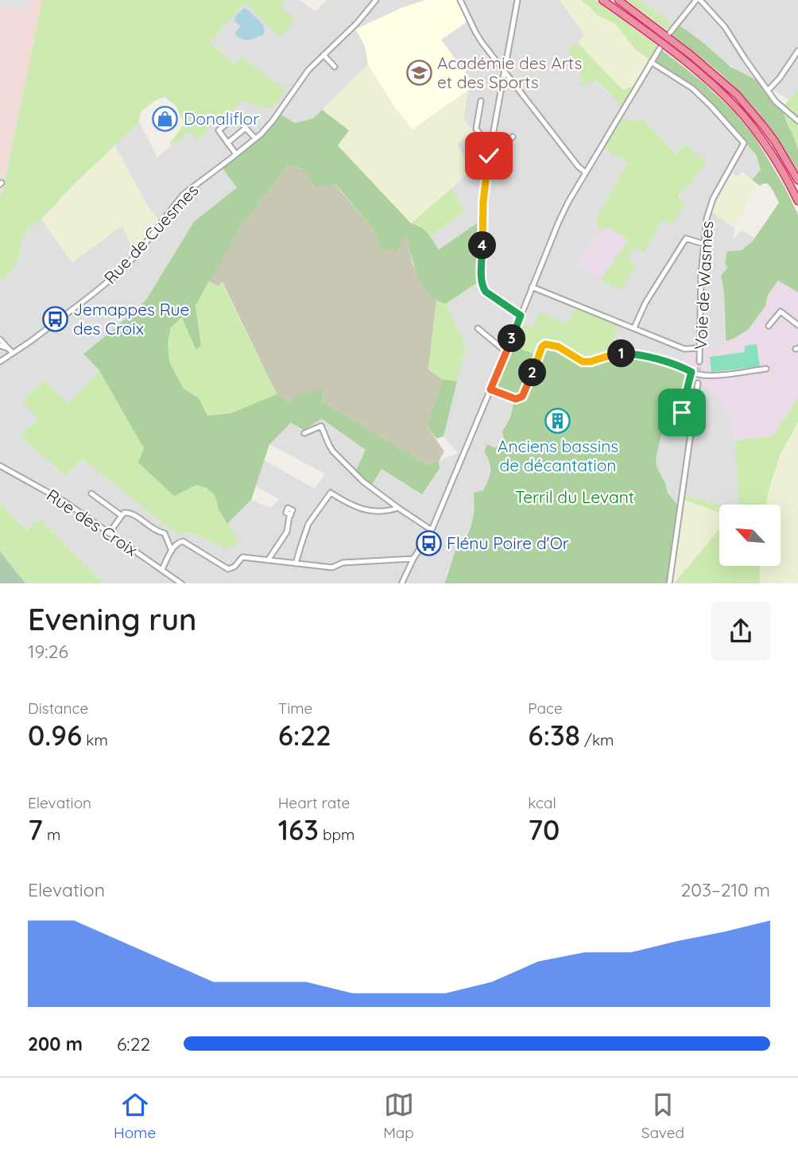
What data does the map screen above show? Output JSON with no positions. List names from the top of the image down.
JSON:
{
  "streets": {
    "street": ["Rue de Cuesmes", "Voie de Wasmes", "Rue des Croix"]
  },
  "parks": ["Terril du Levant"],
  "places": {
    "school or university": ["Académie des Arts et des Sports"],
    "shop": ["Donaliflor"],
    "bus stop": ["Jemappes Rue des Croix", "Flénu Poire d'Or"],
    "building": ["Anciens bassins de décantation"]
  },
  "north": "top left",
  "page": {
    "pins": [
      "4",
      "3",
      "1",
      "2"
    ],
    "heading": ["Evening run", "19:26"],
    "stats": [
      ["Distance", "0.96 km"],
      ["Time", "6:22"],
      ["Pace", "6:38 /km"],
      ["Elevation", "7 m"],
      ["Heart rate", "163 bpm"],
      ["kcal", "70"]
    ],
    "chart": ["Elevation", "203–210 m"],
    "list": [
      {
        "name": "200 m",
        "note": "6:22"
      }
    ],
    "tabs": ["Home", "Map", "Saved"]
  }
}
